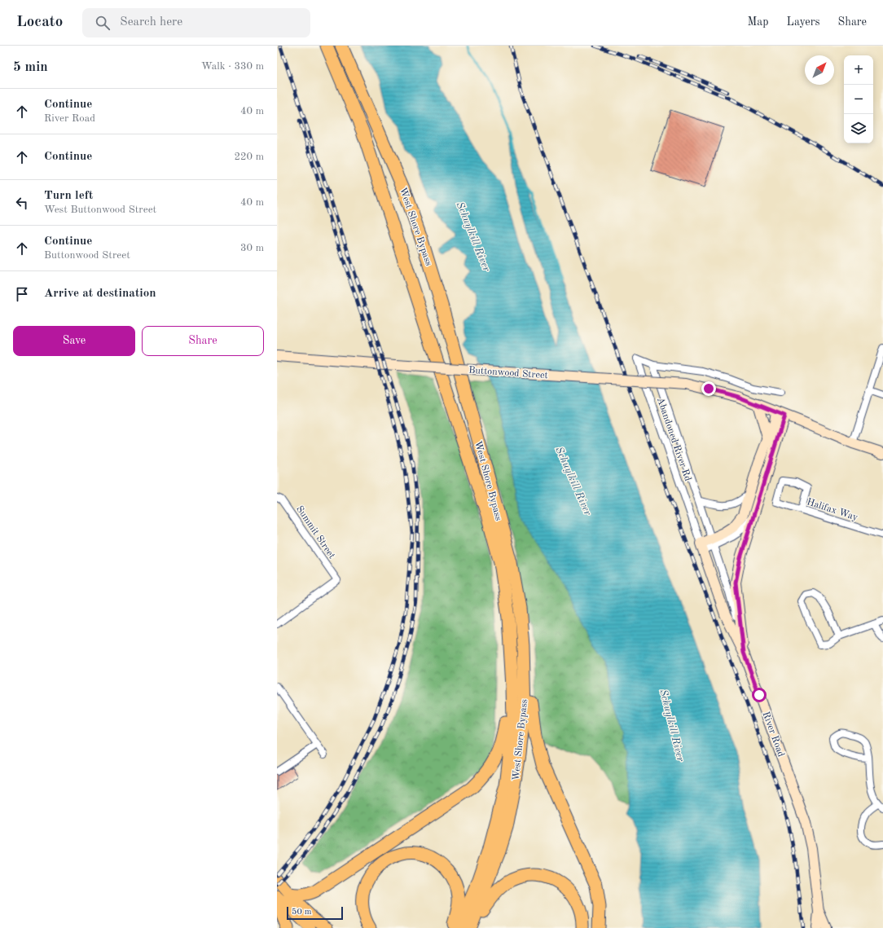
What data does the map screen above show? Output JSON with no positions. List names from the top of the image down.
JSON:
{
  "streets": {
    "highway": ["West Shore Bypass"],
    "street": [
      "Buttonwood Street",
      "Abandoned River Rd",
      "Halifax Way",
      "Summit Street",
      "River Road"
    ]
  },
  "crossings": [
    ["Abandoned River Rd", "River Road"]
  ],
  "water": ["Schuylkill River"],
  "scale_bar": "50 m",
  "north": "top right",
  "page": {
    "header": "Locato",
    "search": "Search here",
    "nav": ["Map", "Layers", "Share"],
    "heading": ["5 min", "Walk · 330 m"],
    "map_buttons": ["+", "−"],
    "list": [
      ["Continue", "River Road", "40 m"],
      ["Continue", "220 m"],
      ["Turn left", "West Buttonwood Street", "40 m"],
      ["Continue", "Buttonwood Street", "30 m"],
      "Arrive at destination"
    ],
    "buttons": ["Save", "Share"],
    "scale": "50 m"
  }
}
